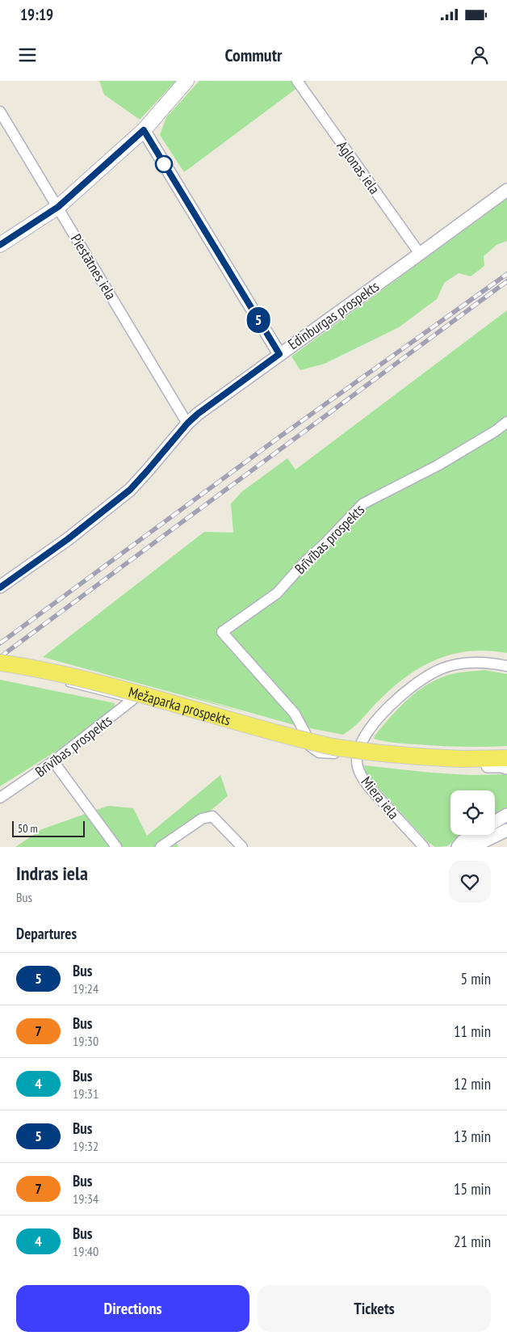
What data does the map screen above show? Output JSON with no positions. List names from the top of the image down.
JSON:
{
  "streets": {
    "main road": ["Mežaparka prospekts"],
    "street": [
      "Aglonas iela",
      "Piestātnes iela",
      "Edinburgas prospekts",
      "Brīvības prospekts",
      "Miera iela"
    ]
  },
  "crossings": [
    ["Aglonas iela", "Edinburgas prospekts"],
    ["Piestātnes iela", "Edinburgas prospekts"],
    ["Brīvības prospekts", "Miera iela"]
  ],
  "lines": ["bus line 5"],
  "scale_bar": "50 m",
  "page": {
    "status": "19:19",
    "header": "Commutr",
    "on_map": "5",
    "scale": "50 m",
    "heading": [
      ["Indras iela", "Bus"],
      "Departures"
    ],
    "list": [
      {
        "mark": "5",
        "name": "Bus",
        "note": "19:24",
        "value": "5 min"
      },
      {
        "mark": "7",
        "name": "Bus",
        "note": "19:30",
        "value": "11 min"
      },
      {
        "mark": "4",
        "name": "Bus",
        "note": "19:31",
        "value": "12 min"
      },
      {
        "mark": "5",
        "name": "Bus",
        "note": "19:32",
        "value": "13 min"
      },
      {
        "mark": "7",
        "name": "Bus",
        "note": "19:34",
        "value": "15 min"
      },
      {
        "mark": "4",
        "name": "Bus",
        "note": "19:40",
        "value": "21 min"
      }
    ],
    "buttons": ["Directions", "Tickets"]
  }
}
